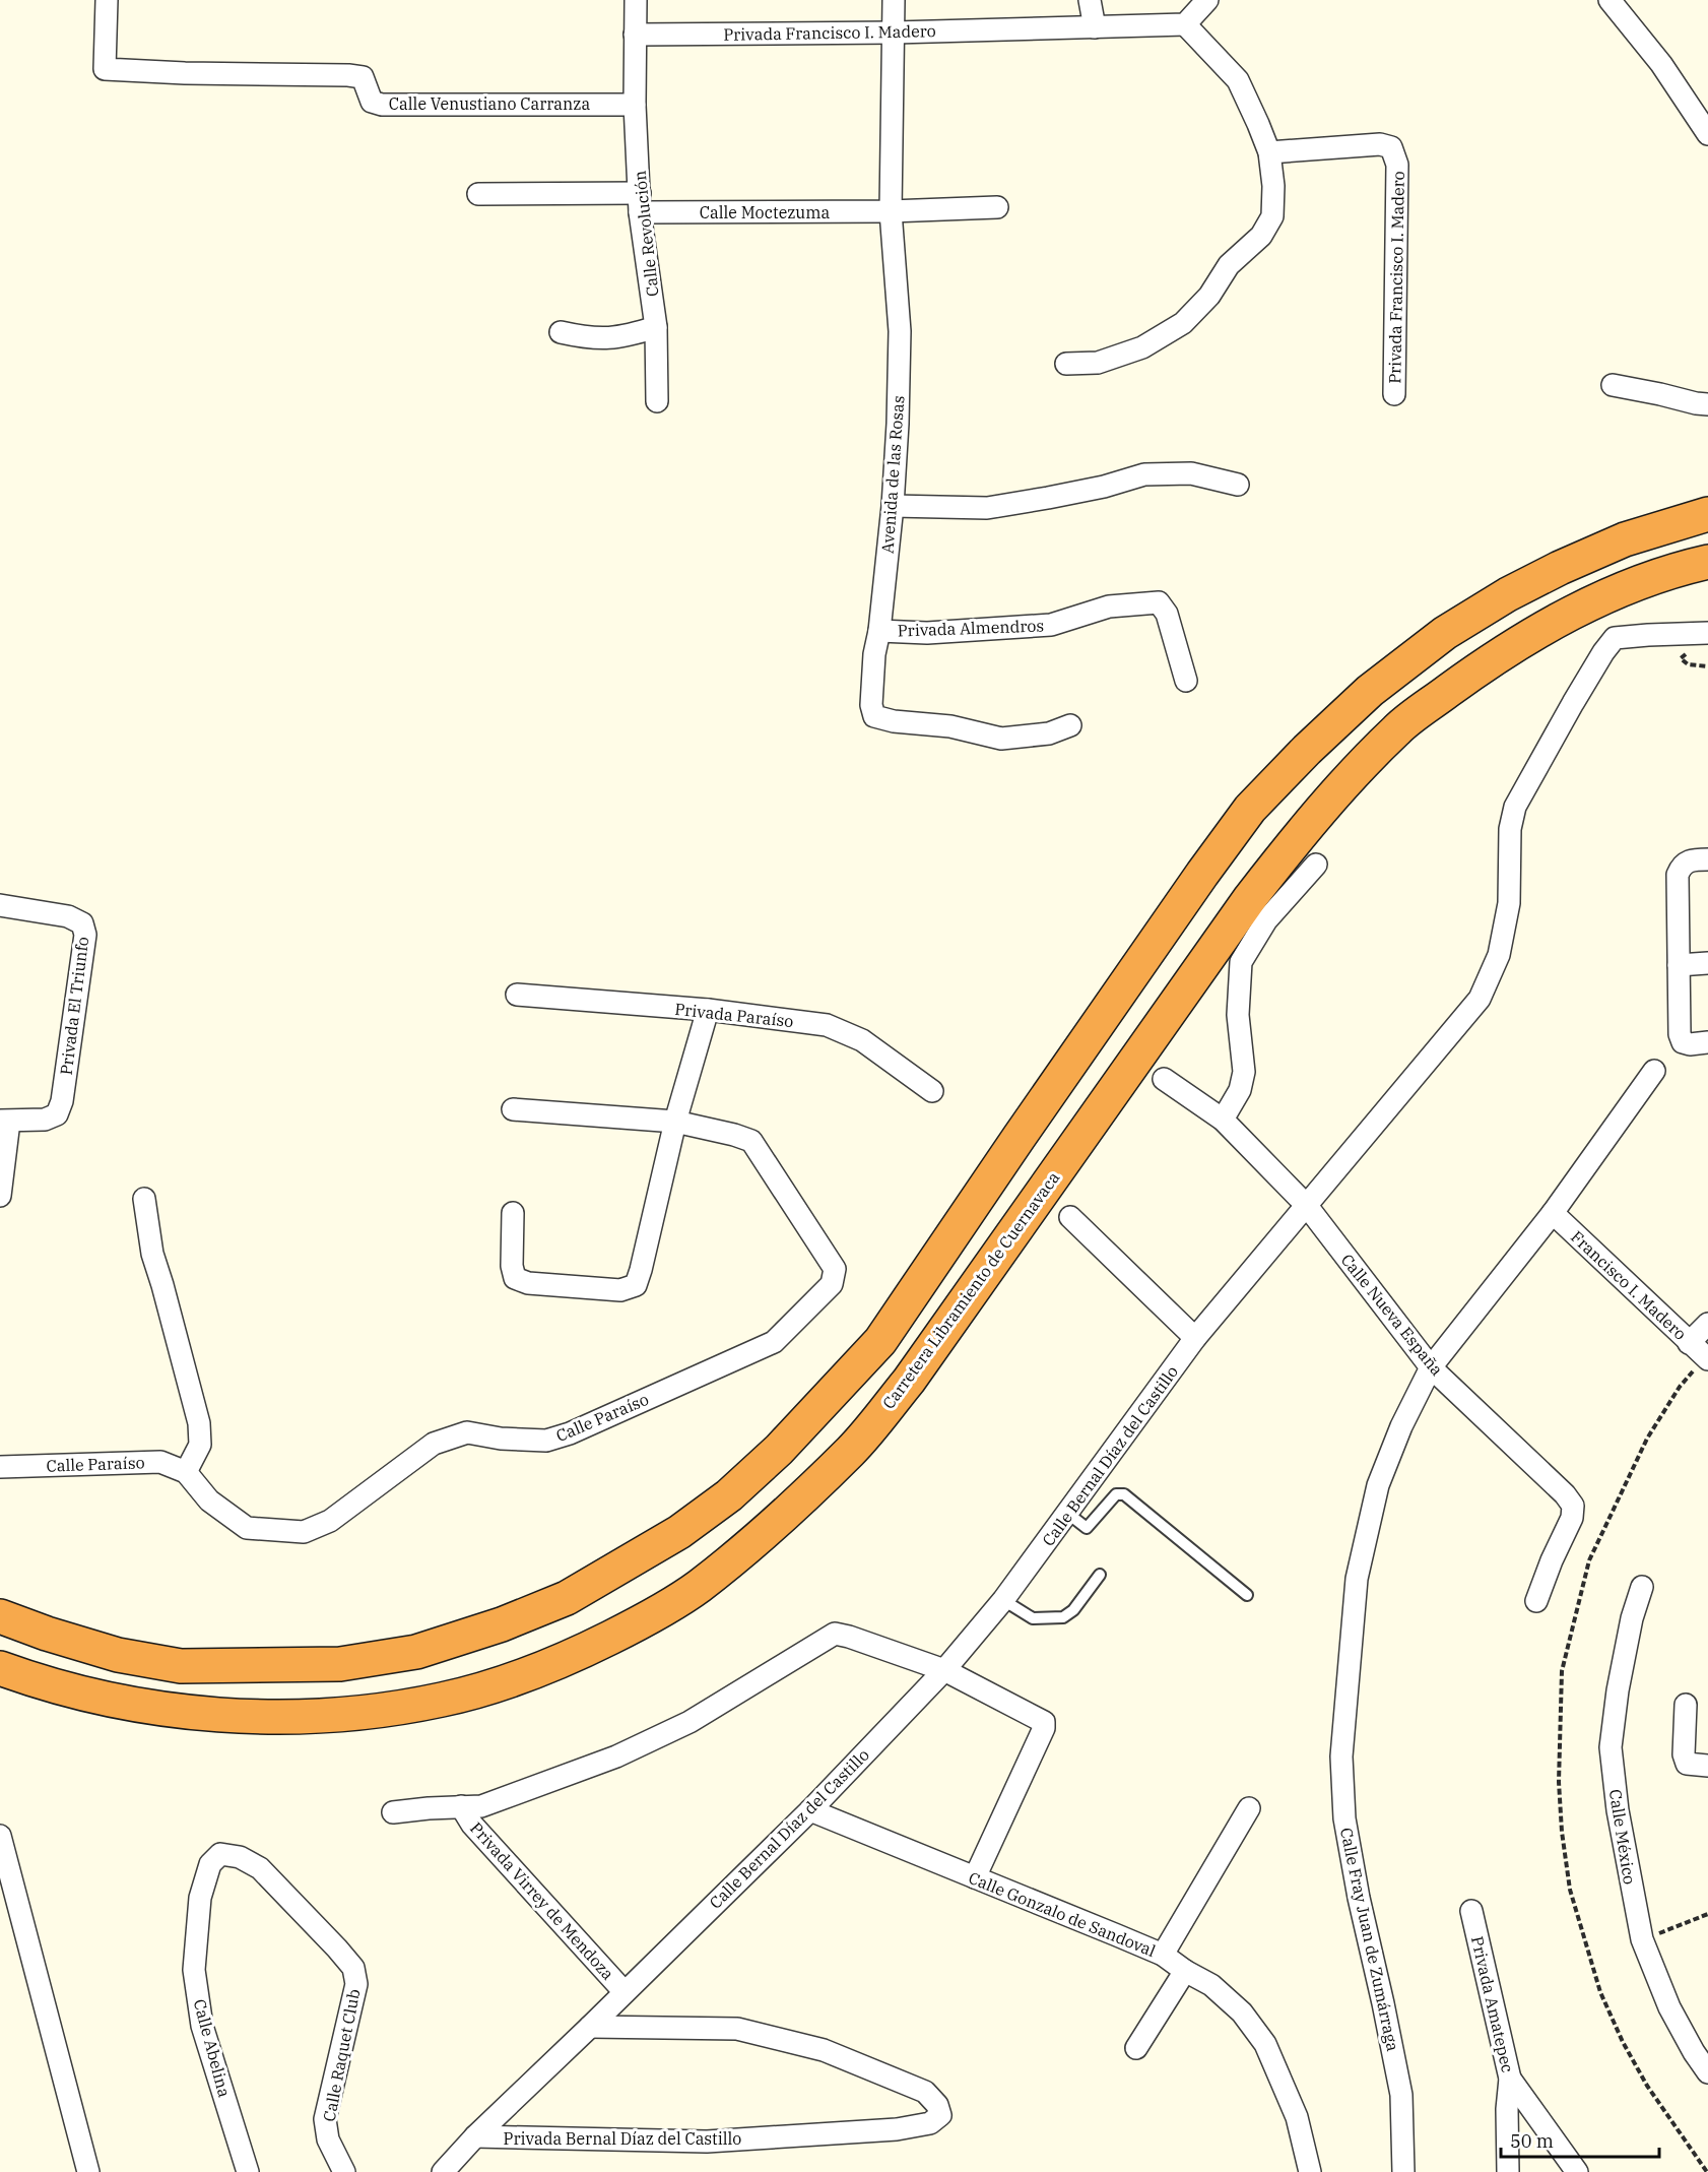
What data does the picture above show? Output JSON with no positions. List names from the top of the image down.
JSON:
{
  "streets": {
    "highway": ["Carretera Libramiento de Cuernavaca"],
    "street": [
      "Privada Francisco I. Madero",
      "Calle Venustiano Carranza",
      "Calle Moctezuma",
      "Calle Revolución",
      "Avenida de las Rosas",
      "Privada Almendros",
      "Privada El Triunfo",
      "Privada Paraíso",
      "Francisco I. Madero",
      "Calle Nueva España",
      "Calle Paraíso",
      "Calle Bernal Díaz del Castillo",
      "Calle México",
      "Privada Virrey de Mendoza",
      "Calle Gonzalo de Sandoval",
      "Calle Fray Juan de Zumárraga",
      "Privada Amatepec",
      "Calle Abelina",
      "Calle Raquet Club",
      "Privada Bernal Díaz del Castillo"
    ]
  },
  "crossings": [
    ["Privada Francisco I. Madero", "Avenida de las Rosas"],
    ["Calle Venustiano Carranza", "Calle Revolución"],
    ["Calle Moctezuma", "Calle Revolución"],
    ["Calle Moctezuma", "Avenida de las Rosas"],
    ["Avenida de las Rosas", "Privada Almendros"],
    ["Francisco I. Madero", "Calle Fray Juan de Zumárraga"],
    ["Calle Nueva España", "Calle Bernal Díaz del Castillo"],
    ["Calle Nueva España", "Calle Fray Juan de Zumárraga"],
    ["Calle Bernal Díaz del Castillo", "Privada Virrey de Mendoza"],
    ["Calle Bernal Díaz del Castillo", "Calle Gonzalo de Sandoval"],
    ["Calle Bernal Díaz del Castillo", "Privada Bernal Díaz del Castillo"],
    ["Privada Virrey de Mendoza", "Calle Gonzalo de Sandoval"],
    ["Calle Abelina", "Calle Raquet Club"]
  ],
  "scale_bar": "50 m"
}
